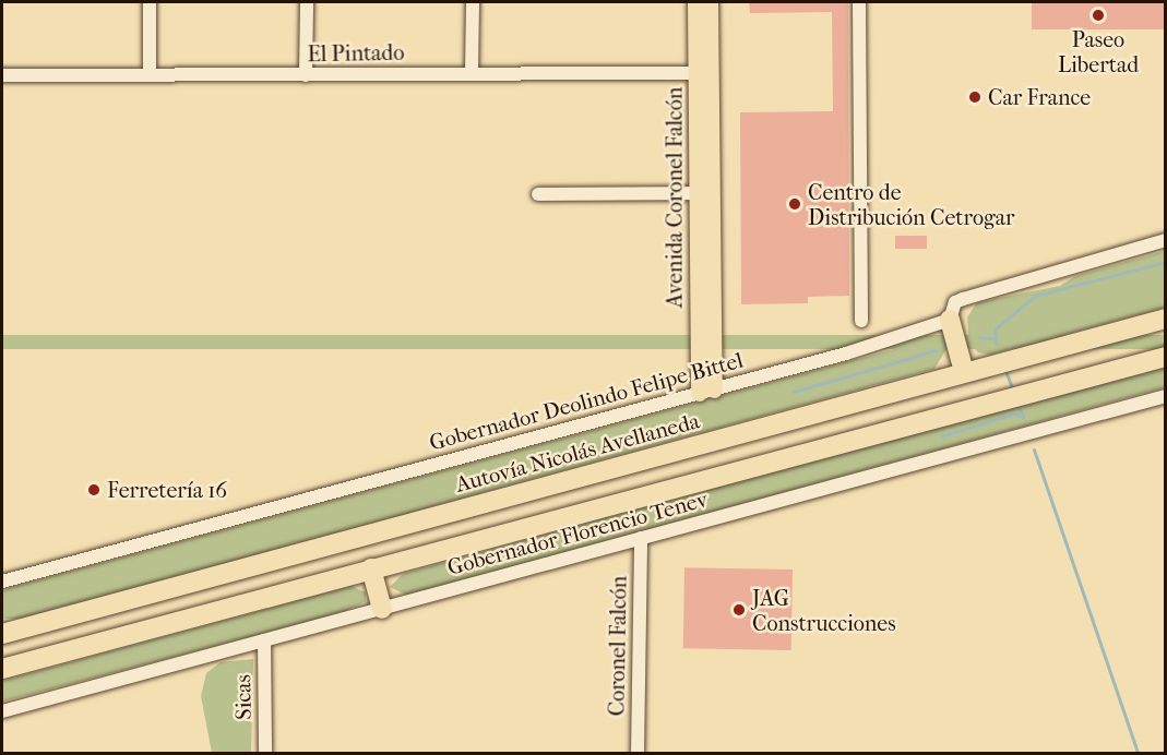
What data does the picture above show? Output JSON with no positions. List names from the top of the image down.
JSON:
{
  "streets": {
    "highway": ["Autovía Nicolás Avellaneda"],
    "main road": ["Avenida Coronel Falcón"],
    "street": [
      "El Pintado",
      "Gobernador Deolindo Felipe Bittel",
      "Gobernador Florencio Tenev",
      "Coronel Falcón",
      "Sicas"
    ]
  },
  "crossings": [
    ["El Pintado", "Avenida Coronel Falcón"],
    ["Avenida Coronel Falcón", "Gobernador Deolindo Felipe Bittel"],
    ["Gobernador Florencio Tenev", "Coronel Falcón"],
    ["Gobernador Florencio Tenev", "Sicas"]
  ],
  "places": [
    "Paseo Libertad",
    "Car France",
    "Centro de Distribución Cetrogar",
    "Ferretería 16",
    "JAG Construcciones"
  ]
}
